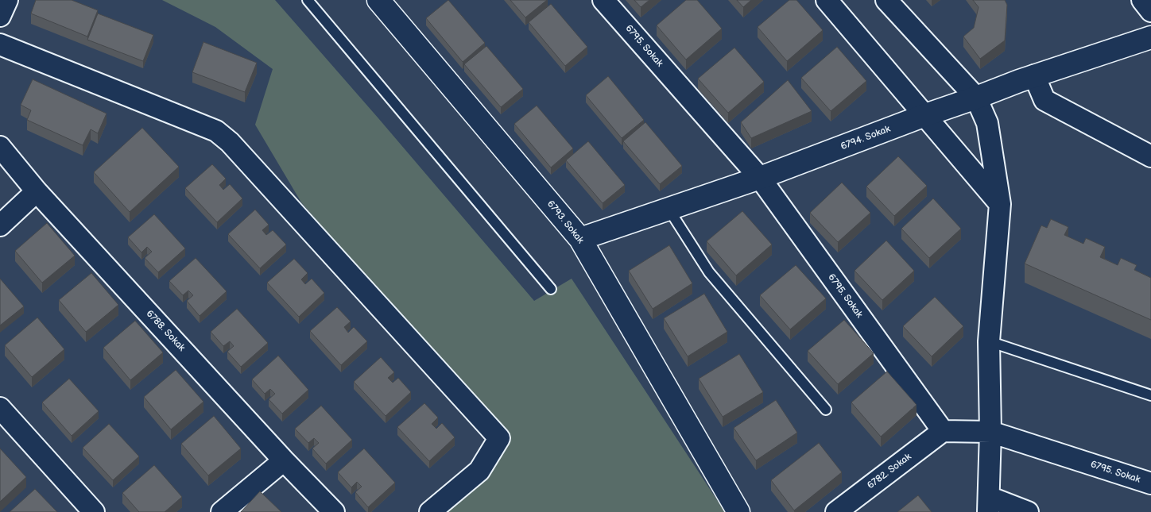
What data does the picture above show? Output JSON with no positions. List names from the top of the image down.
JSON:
{
  "streets": {
    "street": [
      "6795. Sokak",
      "6794. Sokak",
      "6793. Sokak",
      "6788. Sokak",
      "6782. Sokak"
    ]
  },
  "crossings": [
    ["6795. Sokak", "6794. Sokak"],
    ["6795. Sokak", "6782. Sokak"],
    ["6794. Sokak", "6793. Sokak"]
  ]
}
